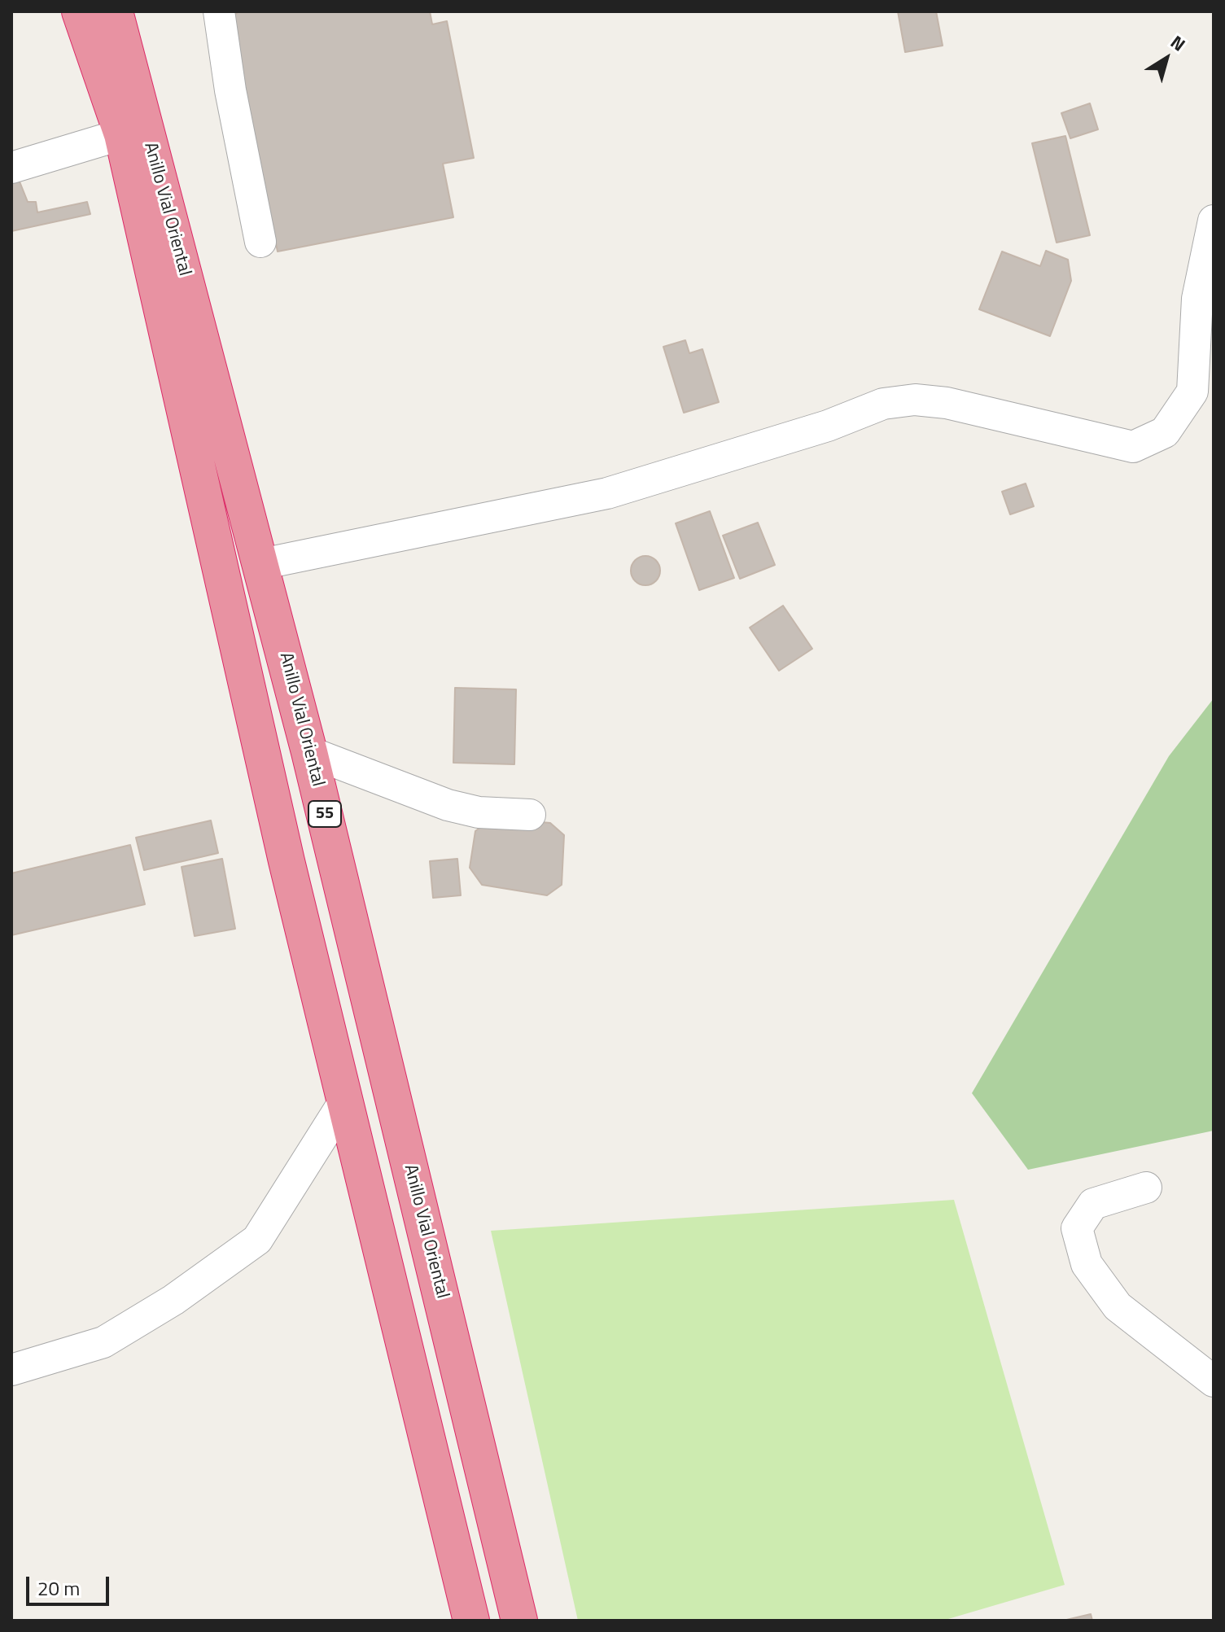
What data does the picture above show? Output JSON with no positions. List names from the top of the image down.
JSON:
{
  "streets": {
    "highway": ["Anillo Vial Oriental", "55"]
  },
  "scale_bar": "20 m",
  "north": "top right"
}
